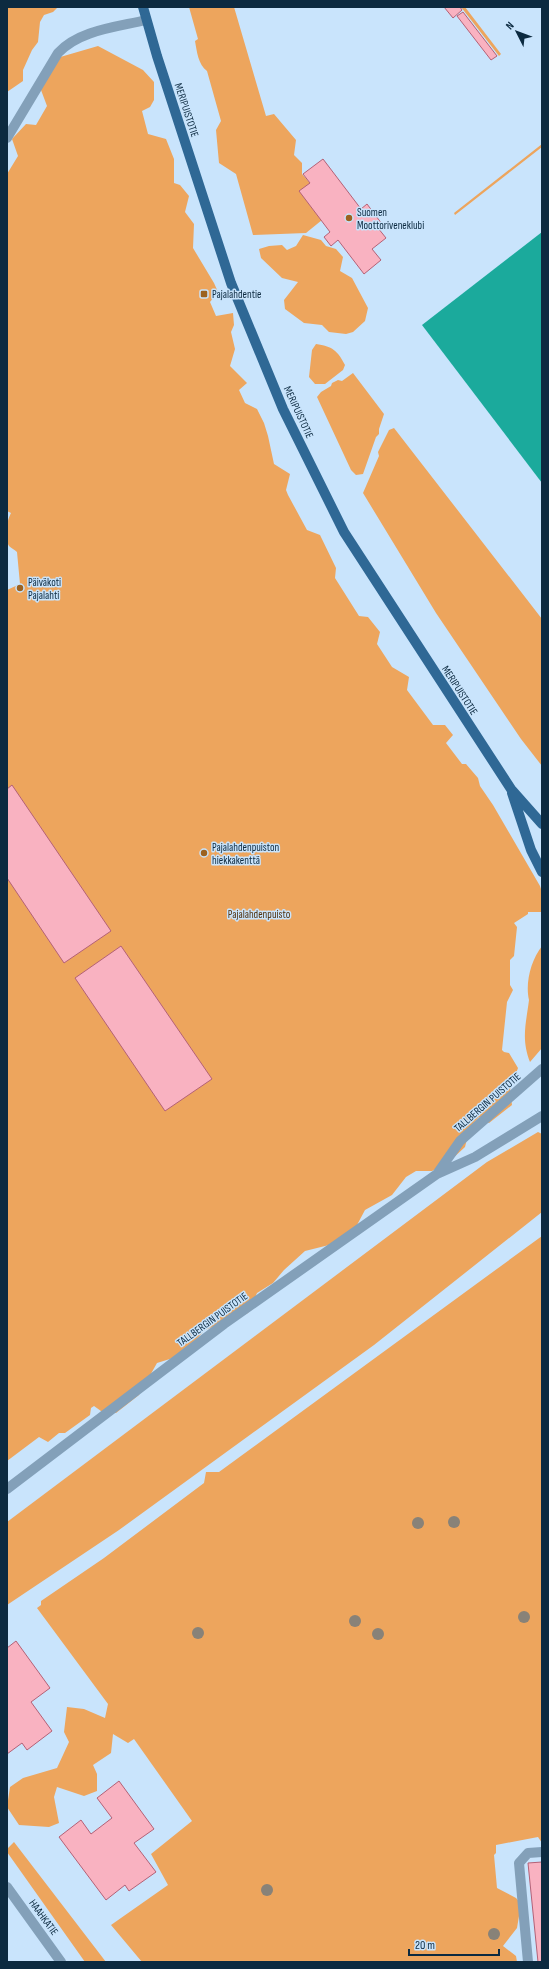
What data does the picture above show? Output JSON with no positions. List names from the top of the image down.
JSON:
{
  "streets": {
    "main road": ["MERIPUISTOTIE"],
    "street": ["TALLBERGIN PUISTOTIE", "HAAHKATIE"]
  },
  "parks": ["Pajalahdenpuisto"],
  "places": {
    "other": ["Suomen Moottoriveneklubi", "Päiväkoti Pajalahti", "Pajalahdenpuiston hiekkakenttä"],
    "transit": ["Pajalahdentie"]
  },
  "scale_bar": "20 m",
  "north": "top left"
}
